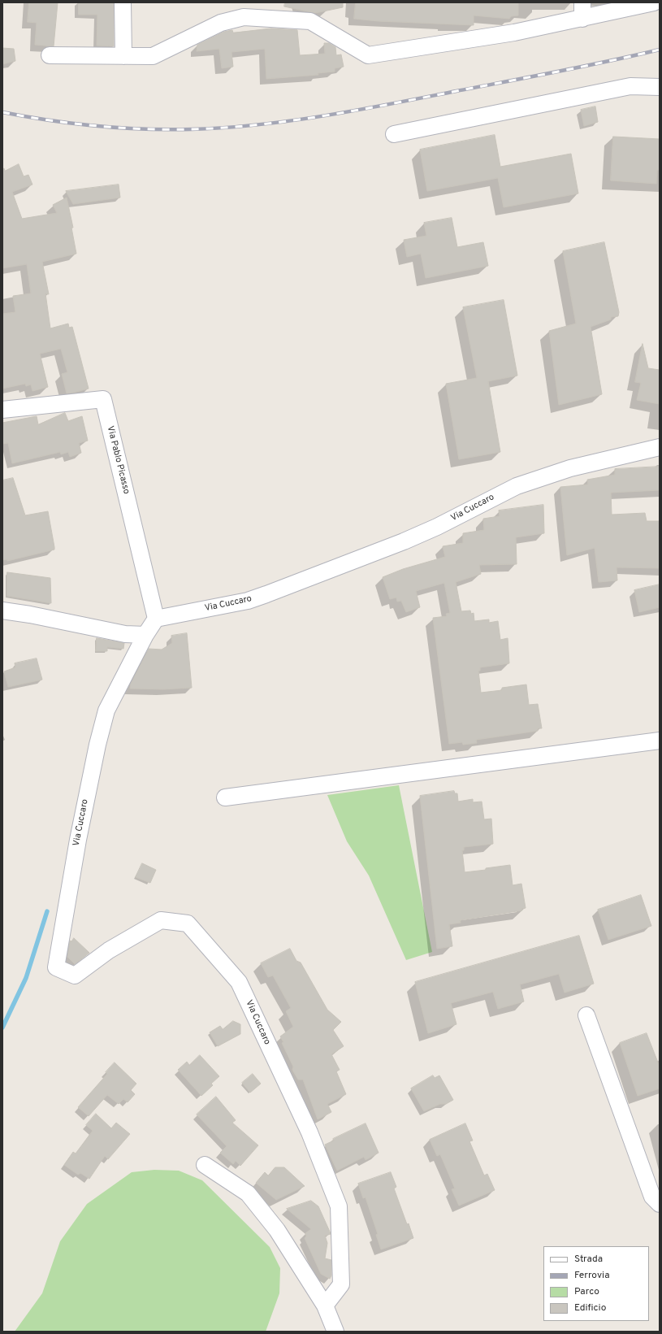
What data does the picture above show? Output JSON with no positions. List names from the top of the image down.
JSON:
{
  "streets": {
    "street": ["Via Pablo Picasso", "Via Cuccaro"]
  },
  "crossings": [
    ["Via Pablo Picasso", "Via Cuccaro"]
  ],
  "legend": [
    "Strada",
    "Ferrovia",
    "Parco",
    "Edificio"
  ]
}
